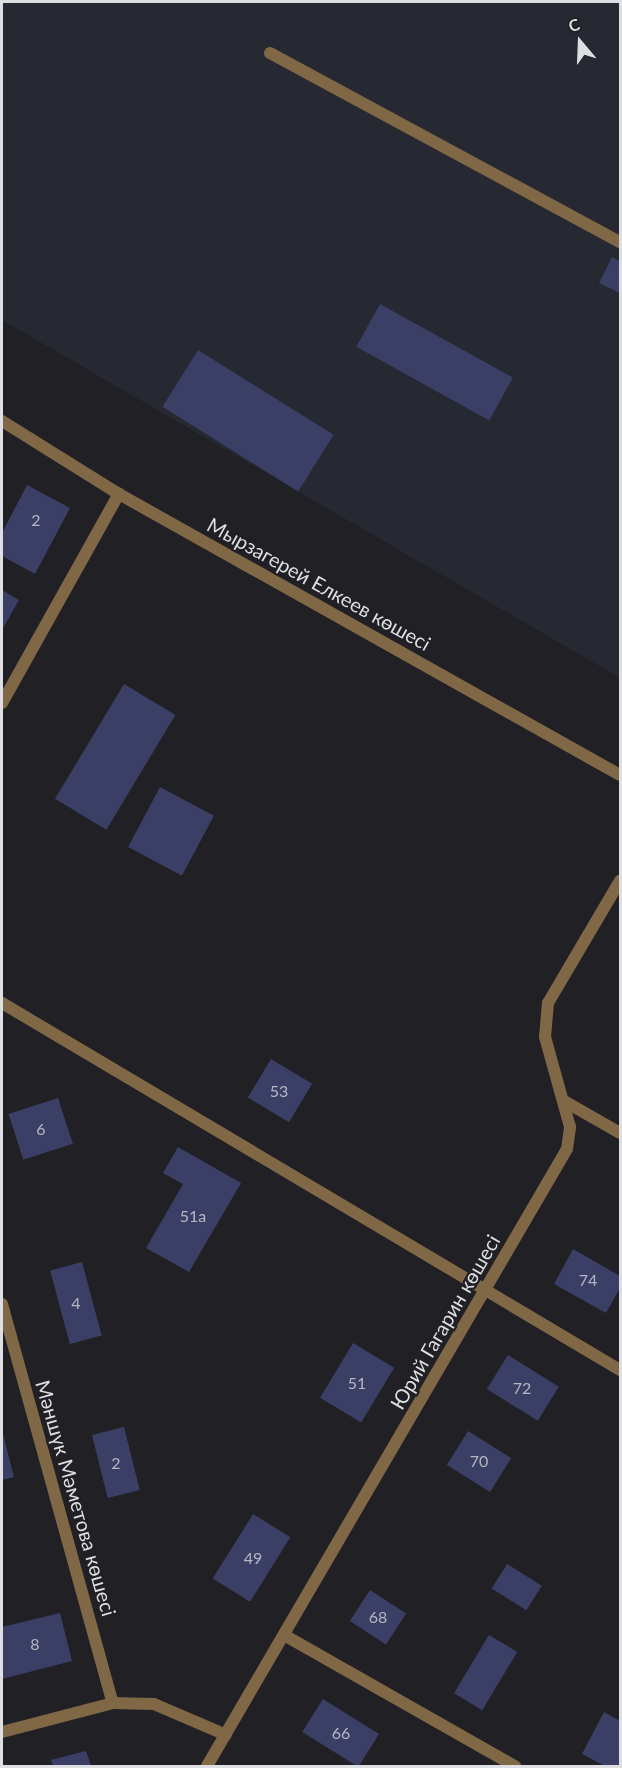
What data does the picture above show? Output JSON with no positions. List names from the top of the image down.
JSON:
{
  "streets": {
    "street": ["Мырзагерей Елкеев көшесі", "Юрий Гагарин көшесі", "Мәншүк Мәметова көшесі"]
  },
  "house_numbers": [
    "2",
    "53",
    "6",
    "51а",
    "74",
    "4",
    "51",
    "72",
    "70",
    "2",
    "49",
    "68",
    "8",
    "66"
  ],
  "north": "top"
}
